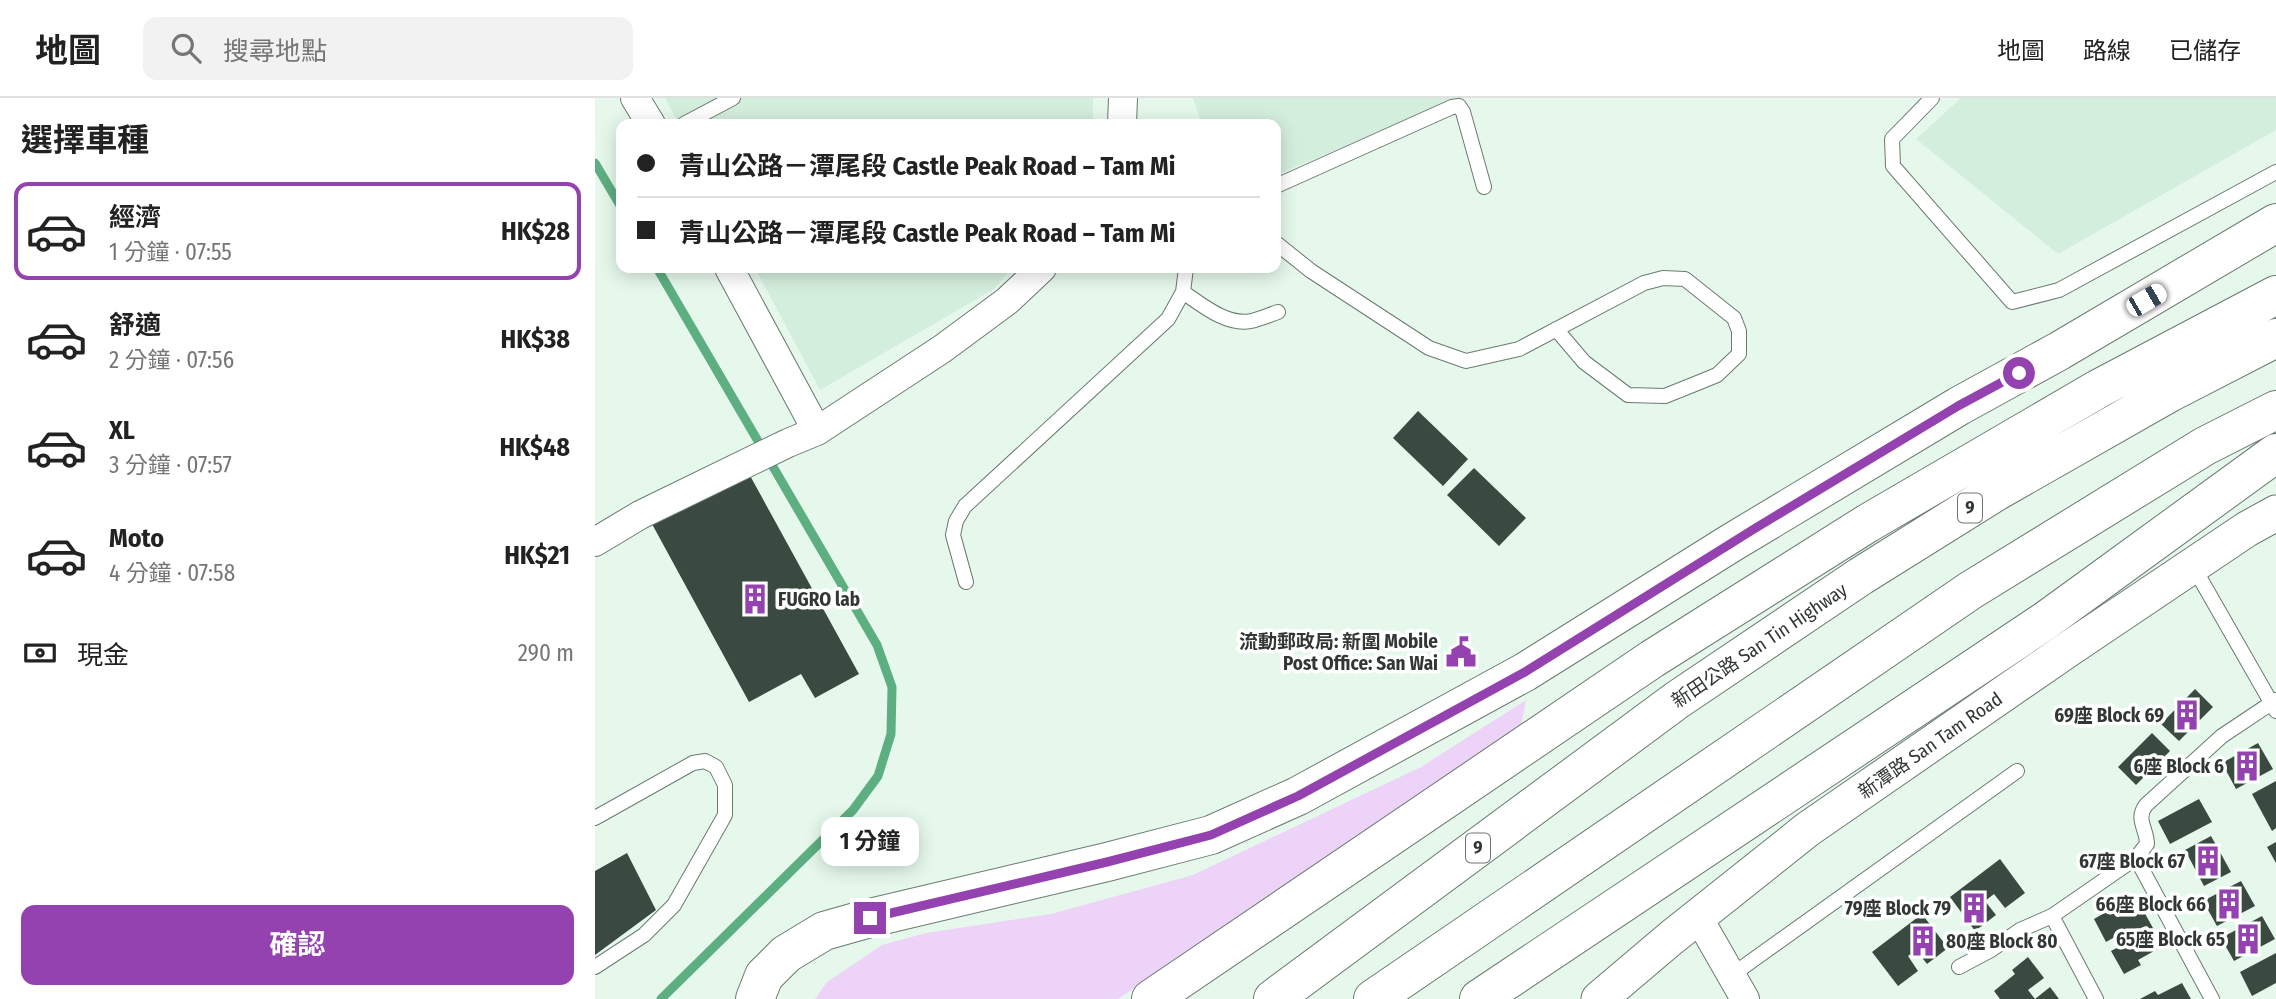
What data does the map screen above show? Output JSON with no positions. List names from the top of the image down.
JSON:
{
  "streets": {
    "main road": ["9", "新田公路 San Tin Highway"],
    "street": ["新潭路 San Tam Road"]
  },
  "places": {
    "building": [
      "FUGRO lab",
      "69座 Block 69",
      "6座 Block 6",
      "67座 Block 67",
      "66座 Block 66",
      "79座 Block 79",
      "65座 Block 65",
      "80座 Block 80"
    ],
    "public building": ["流動郵政局: 新圍 Mobile Post Office: San Wai"]
  },
  "page": {
    "header": "地圖",
    "search": "搜尋地點",
    "nav": ["地圖", "路線", "已儲存"],
    "heading": "選擇車種",
    "banner": ["青山公路－潭尾段 Castle Peak Road – Tam Mi", "青山公路－潭尾段 Castle Peak Road – Tam Mi"],
    "list": [
      {
        "name": "經濟",
        "note": "1 分鐘 · 07:55",
        "value": "HK$28"
      },
      {
        "name": "舒適",
        "note": "2 分鐘 · 07:56",
        "value": "HK$38"
      },
      {
        "name": "XL",
        "note": "3 分鐘 · 07:57",
        "value": "HK$48"
      },
      {
        "name": "Moto",
        "note": "4 分鐘 · 07:58",
        "value": "HK$21"
      }
    ],
    "pay": ["現金", "290 m"],
    "bubble": "1 分鐘",
    "buttons": "確認"
  }
}
